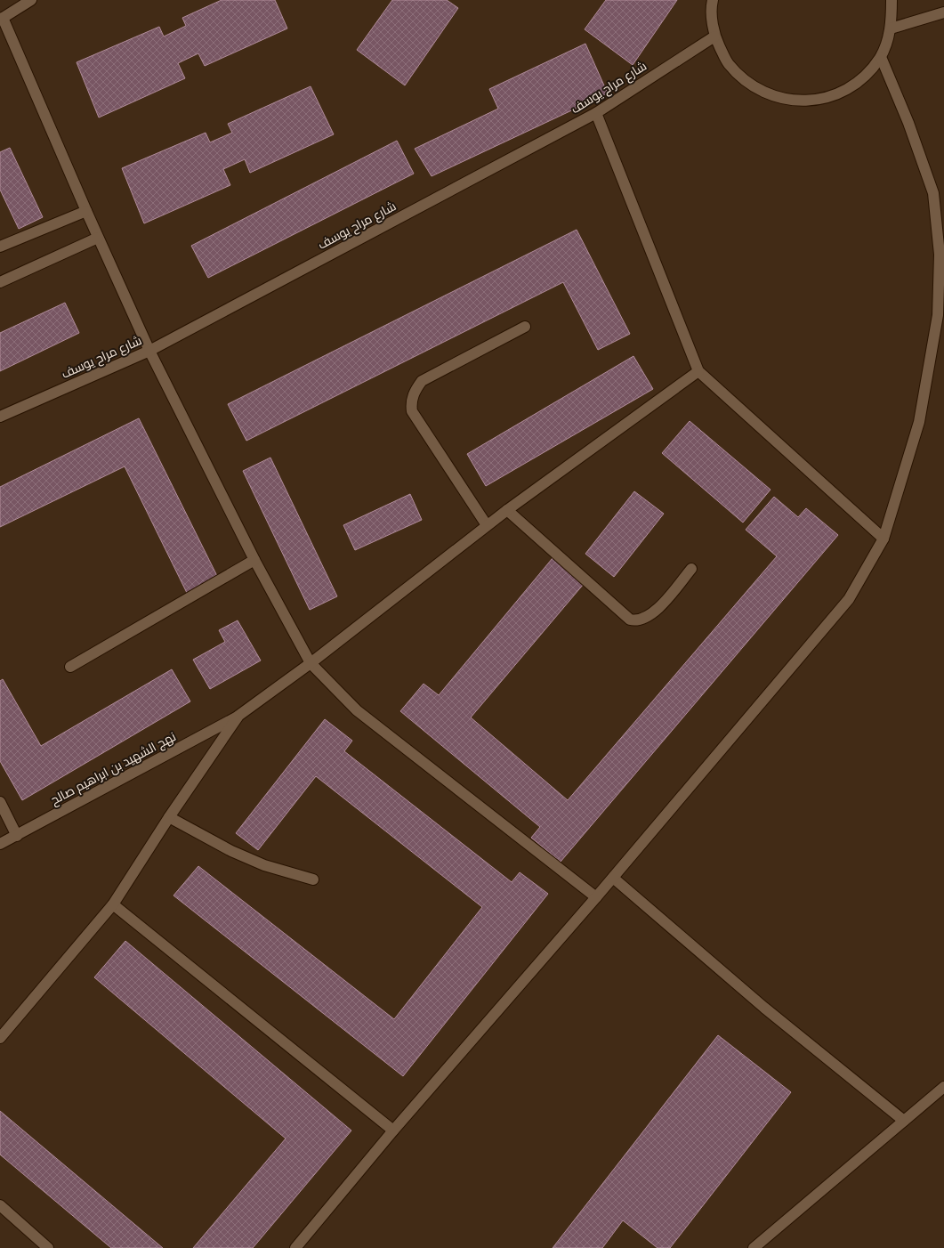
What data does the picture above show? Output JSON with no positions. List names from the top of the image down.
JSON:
{
  "streets": {
    "street": ["شارع مراح يوسف", "نهج الشهيد بن ابراهيم صالح"]
  }
}
